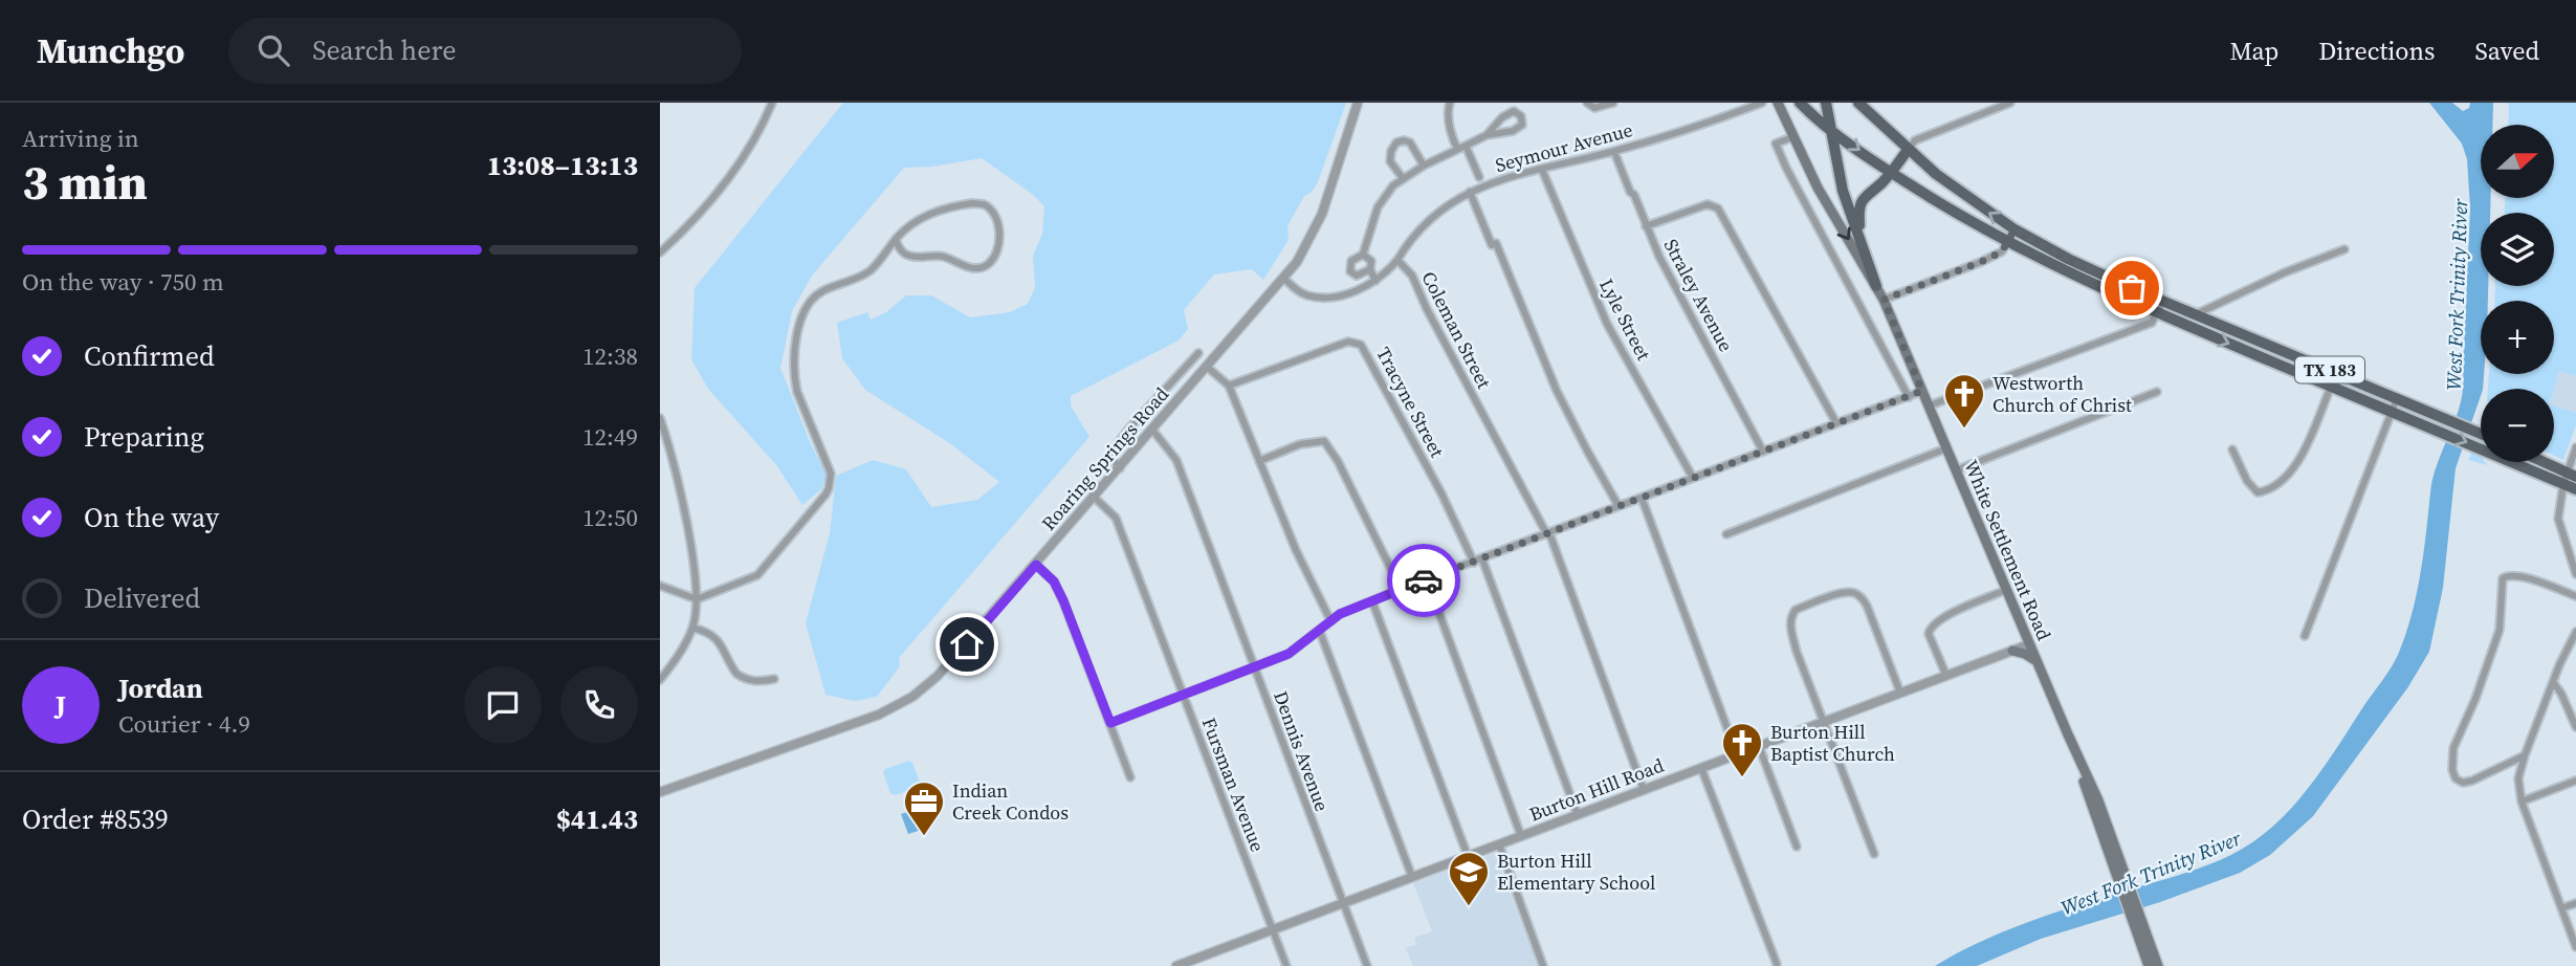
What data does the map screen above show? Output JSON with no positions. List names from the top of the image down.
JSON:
{
  "streets": {
    "main road": ["TX 183", "White Settlement Road"],
    "street": [
      "Seymour Avenue",
      "Straley Avenue",
      "Lyle Street",
      "Coleman Street",
      "Tracyne Street",
      "Roaring Springs Road",
      "Dennis Avenue",
      "Fursman Avenue",
      "Burton Hill Road"
    ]
  },
  "crossings": [
    ["Seymour Avenue", "Straley Avenue"],
    ["Seymour Avenue", "Lyle Street"],
    ["Seymour Avenue", "Coleman Street"],
    ["Coleman Street", "Roaring Springs Road"],
    ["Coleman Street", "Burton Hill Road"],
    ["Roaring Springs Road", "Dennis Avenue"],
    ["Roaring Springs Road", "Fursman Avenue"],
    ["White Settlement Road", "Burton Hill Road"],
    ["Dennis Avenue", "Burton Hill Road"],
    ["Fursman Avenue", "Burton Hill Road"]
  ],
  "water": ["West Fork Trinity River"],
  "places": {
    "church": ["Westworth Church of Christ", "Burton Hill Baptist Church"],
    "office": ["Indian Creek Condos"],
    "school or university": ["Burton Hill Elementary School"]
  },
  "north": "right",
  "page": {
    "header": "Munchgo",
    "search": "Search here",
    "nav": ["Map", "Directions", "Saved"],
    "heading": ["3 min", "Arriving in", "13:08–13:13"],
    "panel": [
      "Jordan",
      "Courier · 4.9",
      "Order #8539",
      "$41.43"
    ],
    "map_buttons": ["+", "−"],
    "bar": "On the way · 750 m",
    "list": [
      ["Confirmed", "12:38"],
      ["Preparing", "12:49"],
      ["On the way", "12:50"],
      "Delivered"
    ],
    "round": "J"
  }
}
